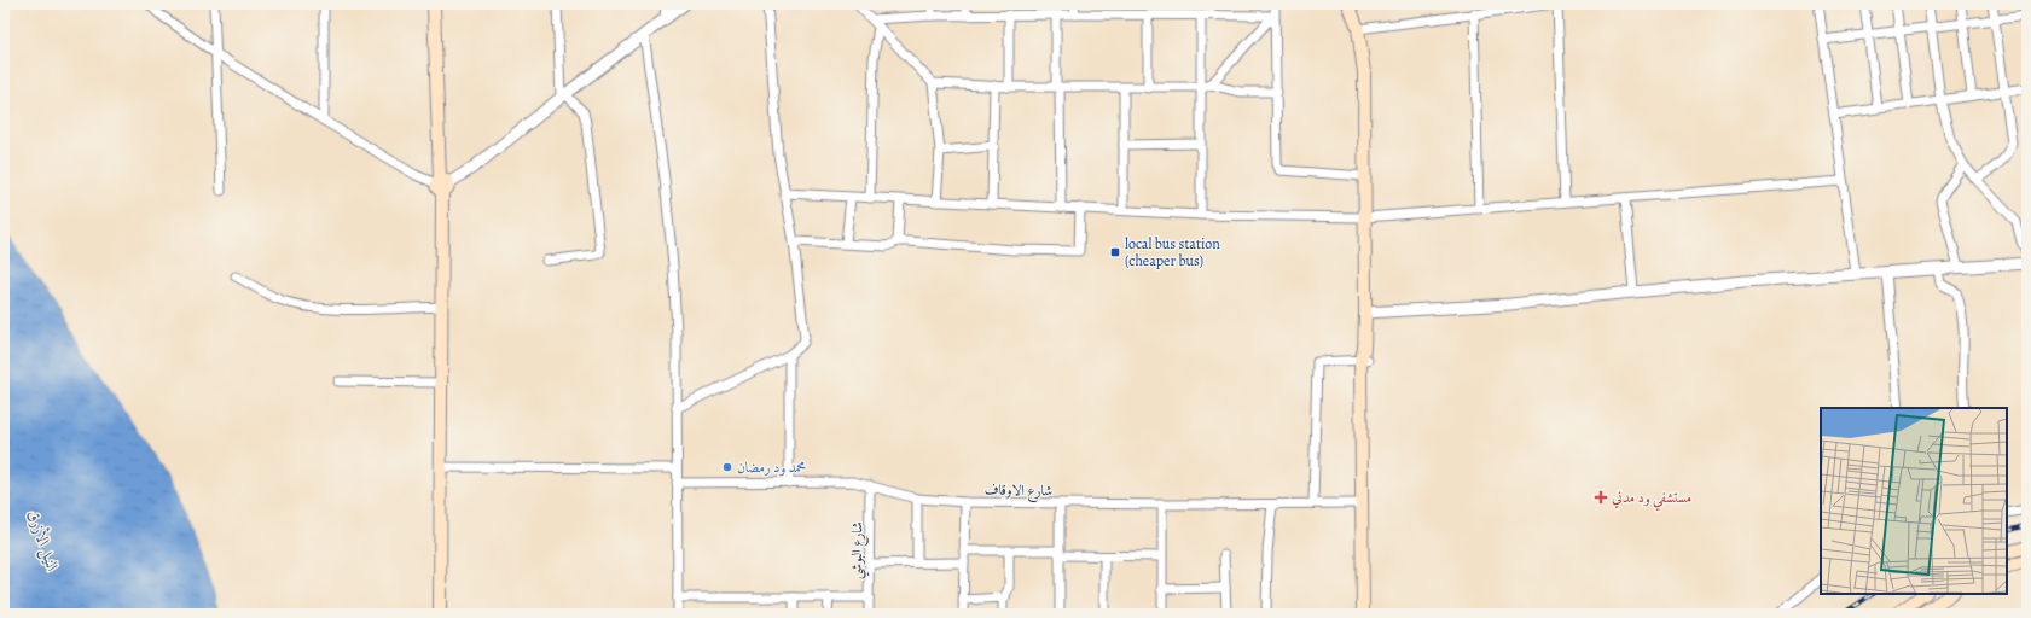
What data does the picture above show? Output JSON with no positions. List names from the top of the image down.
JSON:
{
  "streets": {
    "street": ["شارع الاوقاف", "شارع البوشي"]
  },
  "crossings": [
    ["شارع الاوقاف", "شارع البوشي"]
  ],
  "water": ["النيل الأزرق"],
  "places": {
    "transit": ["local bus station (cheaper bus)"],
    "other": ["محمد ود رمضان"],
    "health": ["مستشفي ود مدني"]
  }
}
